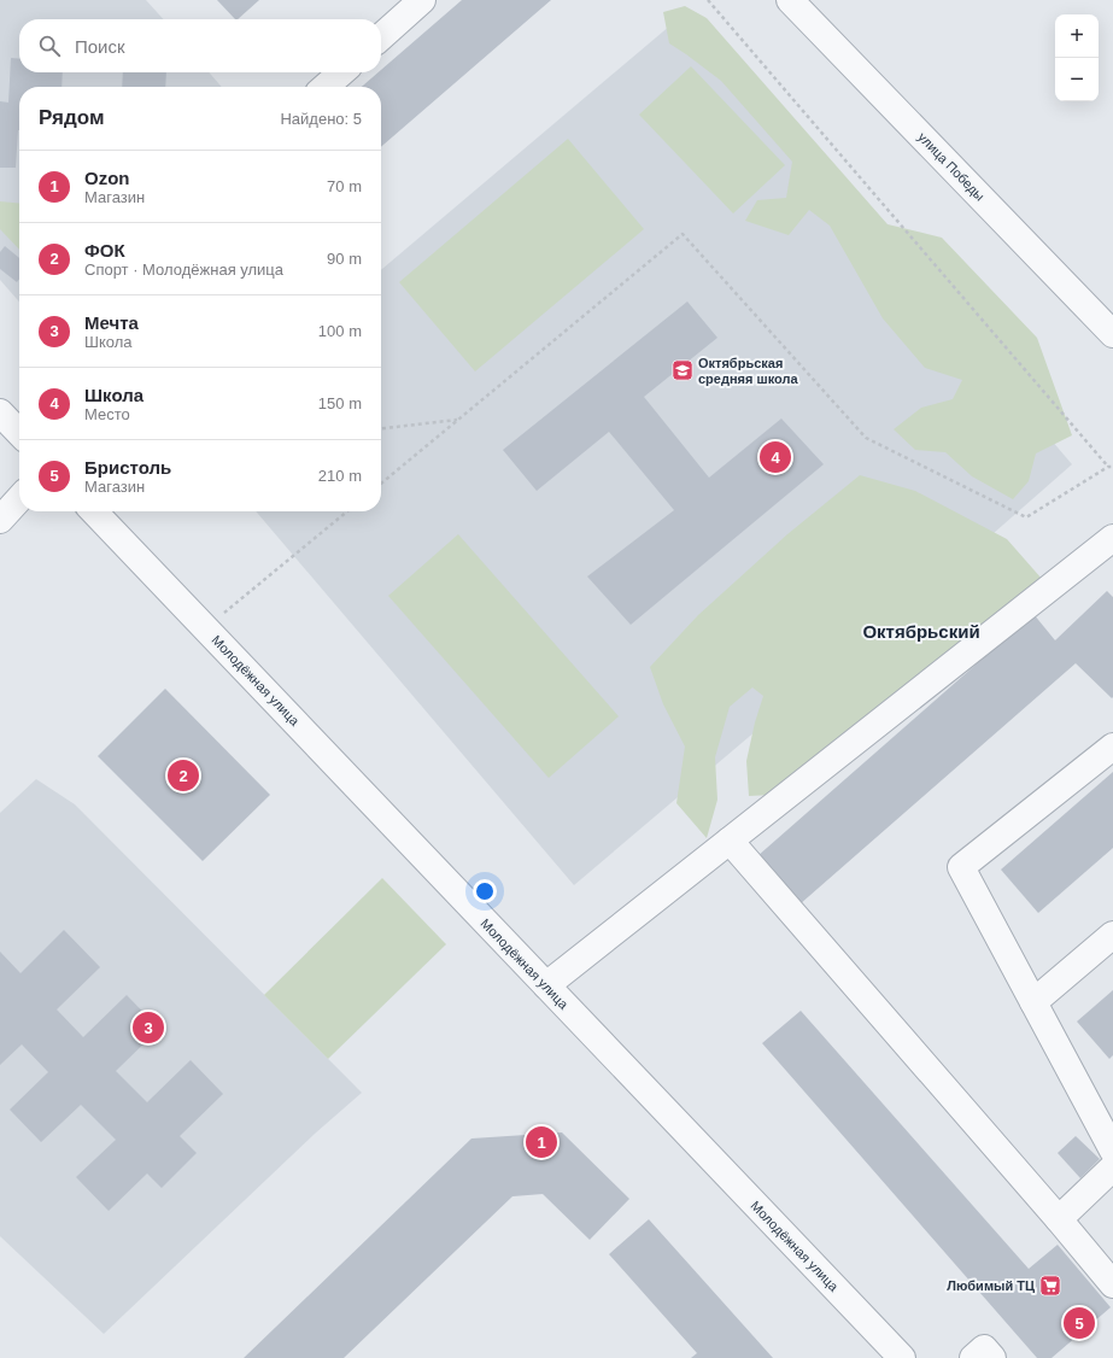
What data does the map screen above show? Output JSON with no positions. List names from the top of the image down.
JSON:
{
  "streets": {
    "street": ["улица Победы", "Молодёжная улица"]
  },
  "districts": ["Октябрьский"],
  "places": {
    "school or university": ["Октябрьская средняя школа"],
    "supermarket": ["Любимый ТЦ"]
  },
  "page": {
    "map_buttons": ["+", "−"],
    "search": "Поиск",
    "heading": ["Рядом", "Найдено: 5"],
    "list": [
      {
        "mark": "1",
        "name": "Ozon",
        "note": "Магазин",
        "value": "70 m"
      },
      {
        "mark": "2",
        "name": "ФОК",
        "note": "Спорт · Молодёжная улица",
        "value": "90 m"
      },
      {
        "mark": "3",
        "name": "Мечта",
        "note": "Школа",
        "value": "100 m"
      },
      {
        "mark": "4",
        "name": "Школа",
        "note": "Место",
        "value": "150 m"
      },
      {
        "mark": "5",
        "name": "Бристоль",
        "note": "Магазин",
        "value": "210 m"
      }
    ],
    "pins": [
      "4",
      "2",
      "3",
      "1",
      "5"
    ]
  }
}
